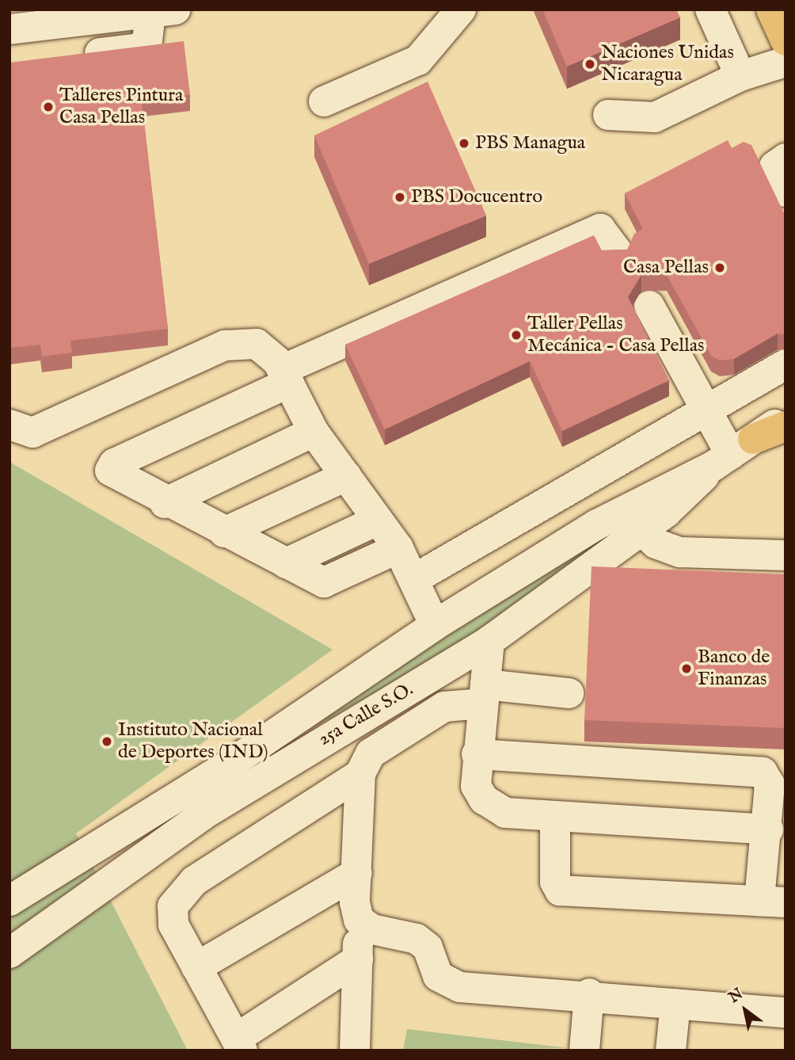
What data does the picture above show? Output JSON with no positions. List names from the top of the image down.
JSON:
{
  "streets": {
    "street": ["25a Calle S.O."]
  },
  "places": [
    "Naciones Unidas Nicaragua",
    "Talleres Pintura Casa Pellas",
    "PBS Managua",
    "PBS Docucentro",
    "Casa Pellas",
    "Taller Pellas Mecánica - Casa Pellas",
    "Banco de Finanzas",
    "Instituto Nacional de Deportes (IND)"
  ],
  "north": "top left"
}
